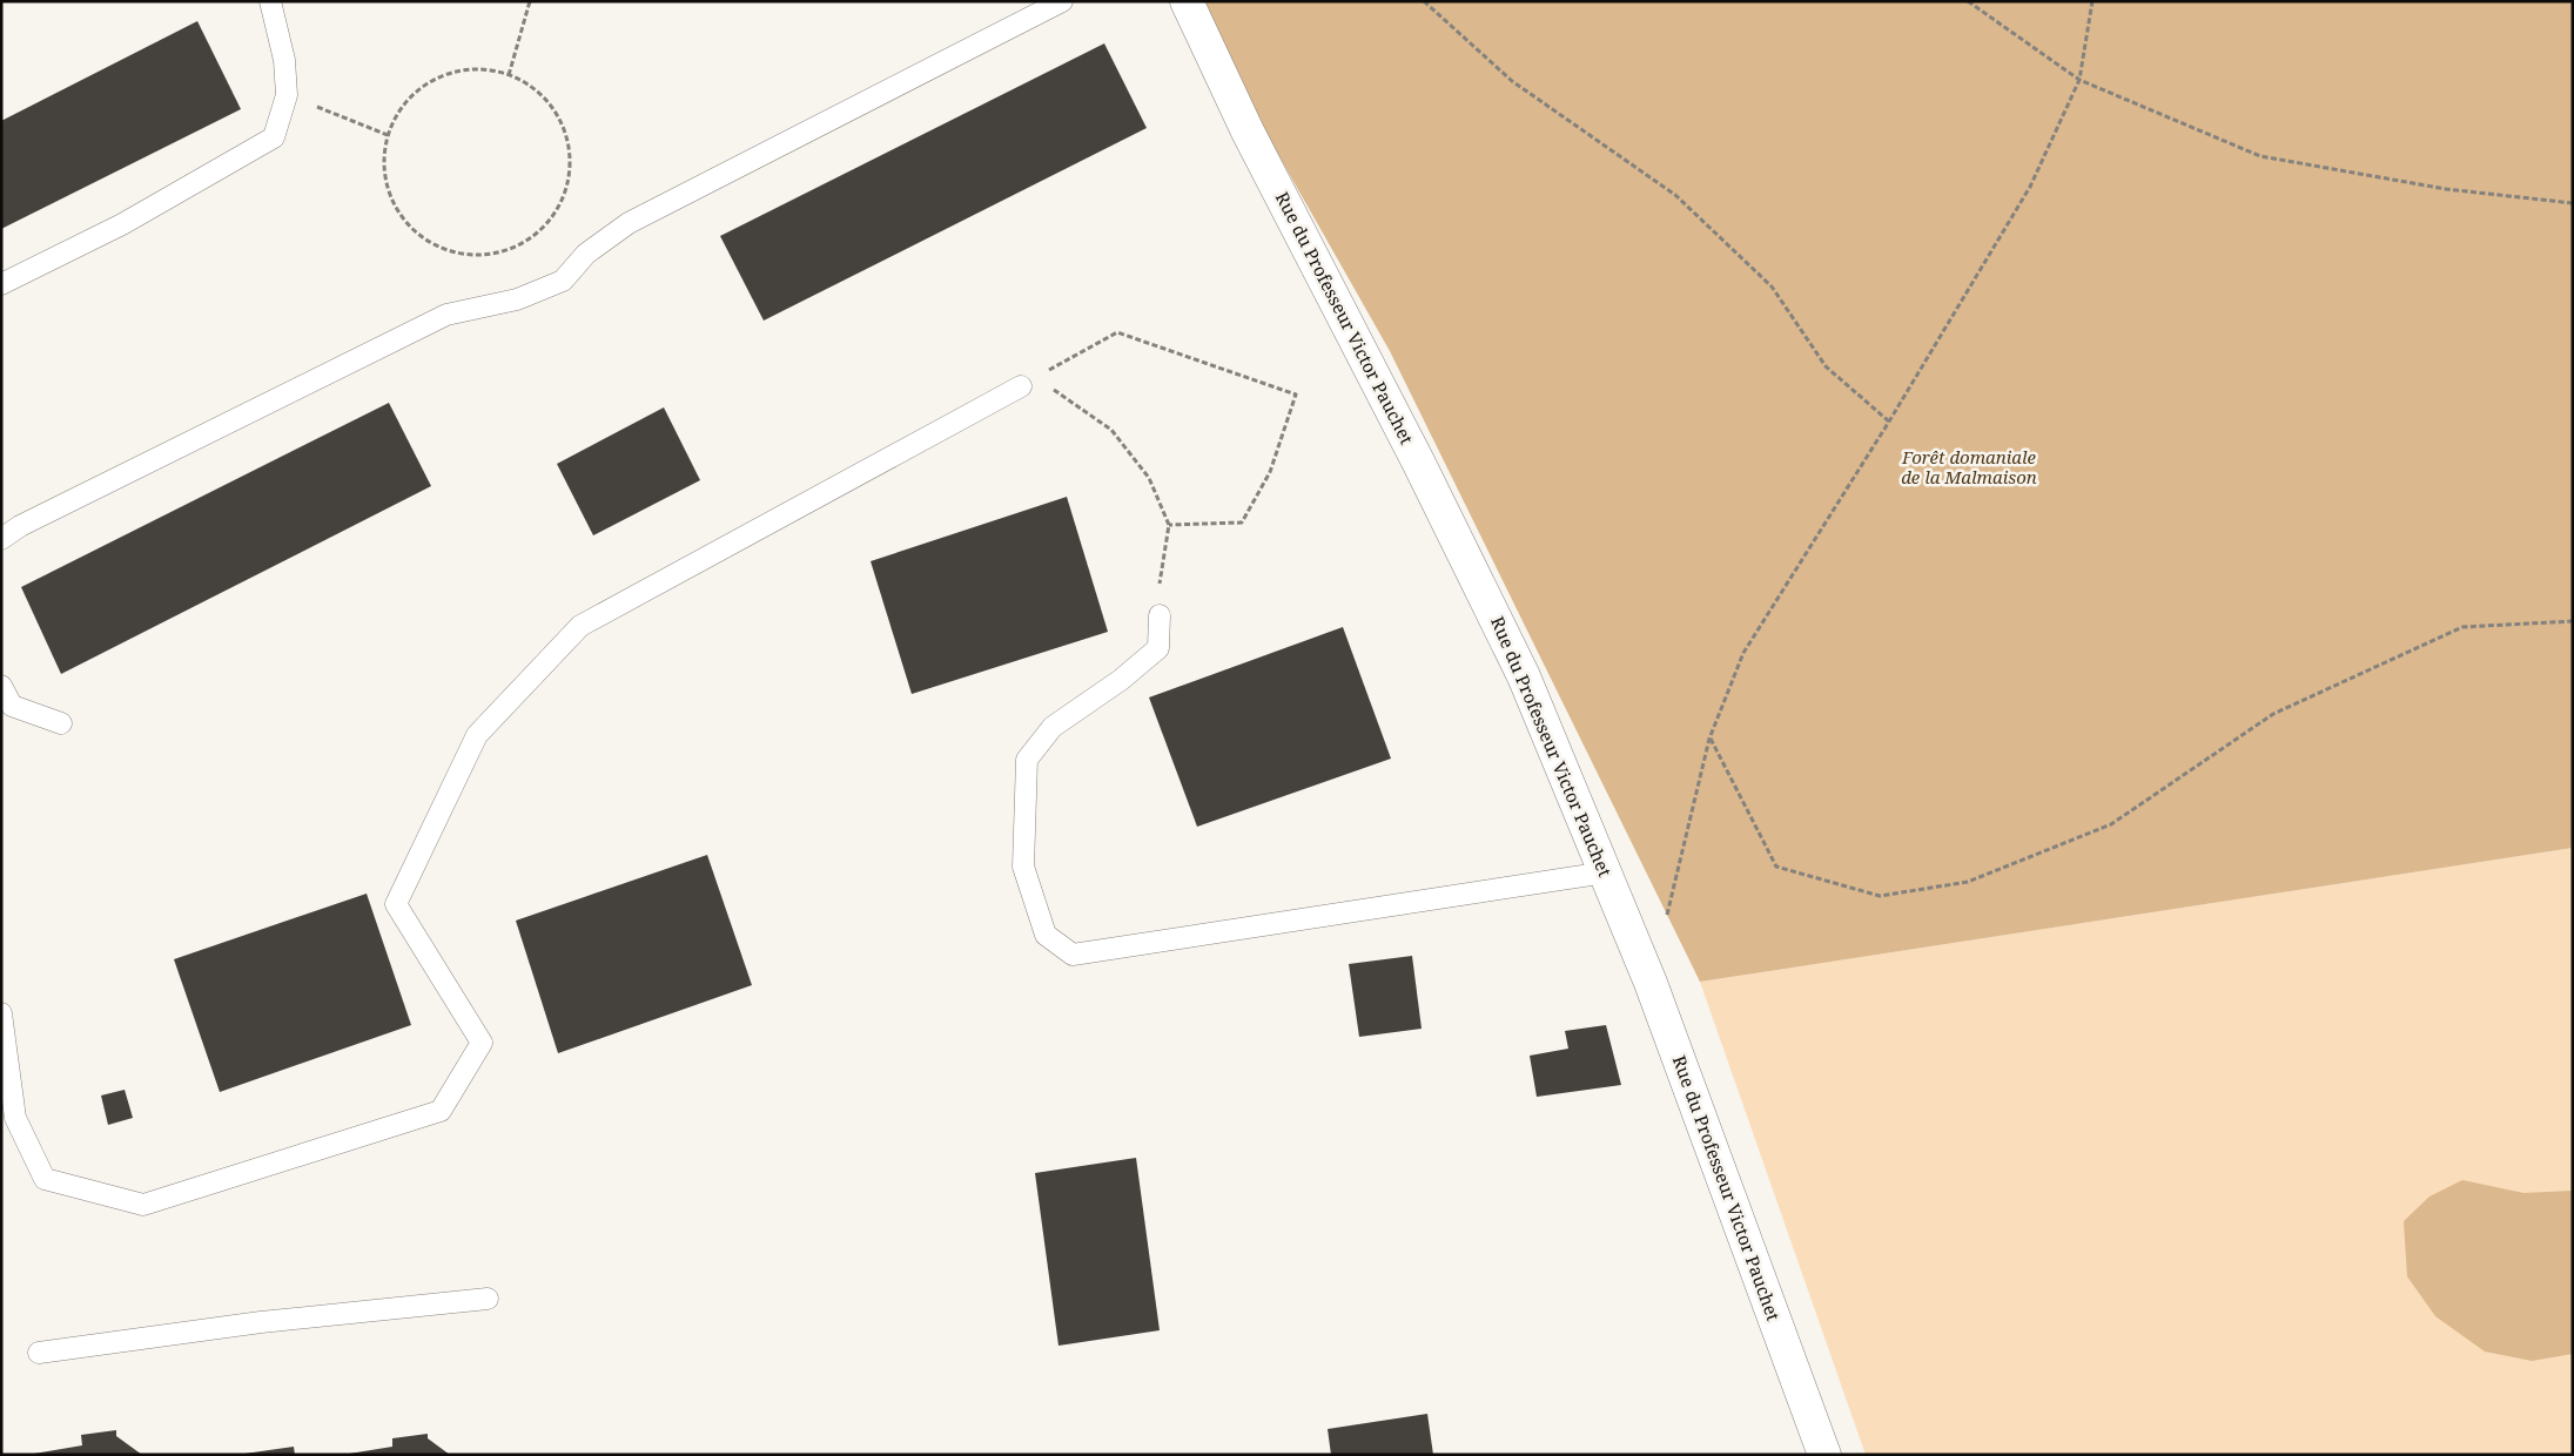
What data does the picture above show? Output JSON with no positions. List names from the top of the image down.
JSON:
{
  "streets": {
    "street": ["Rue du Professeur Victor Pauchet"]
  },
  "parks": ["Forêt domaniale de la Malmaison"]
}
